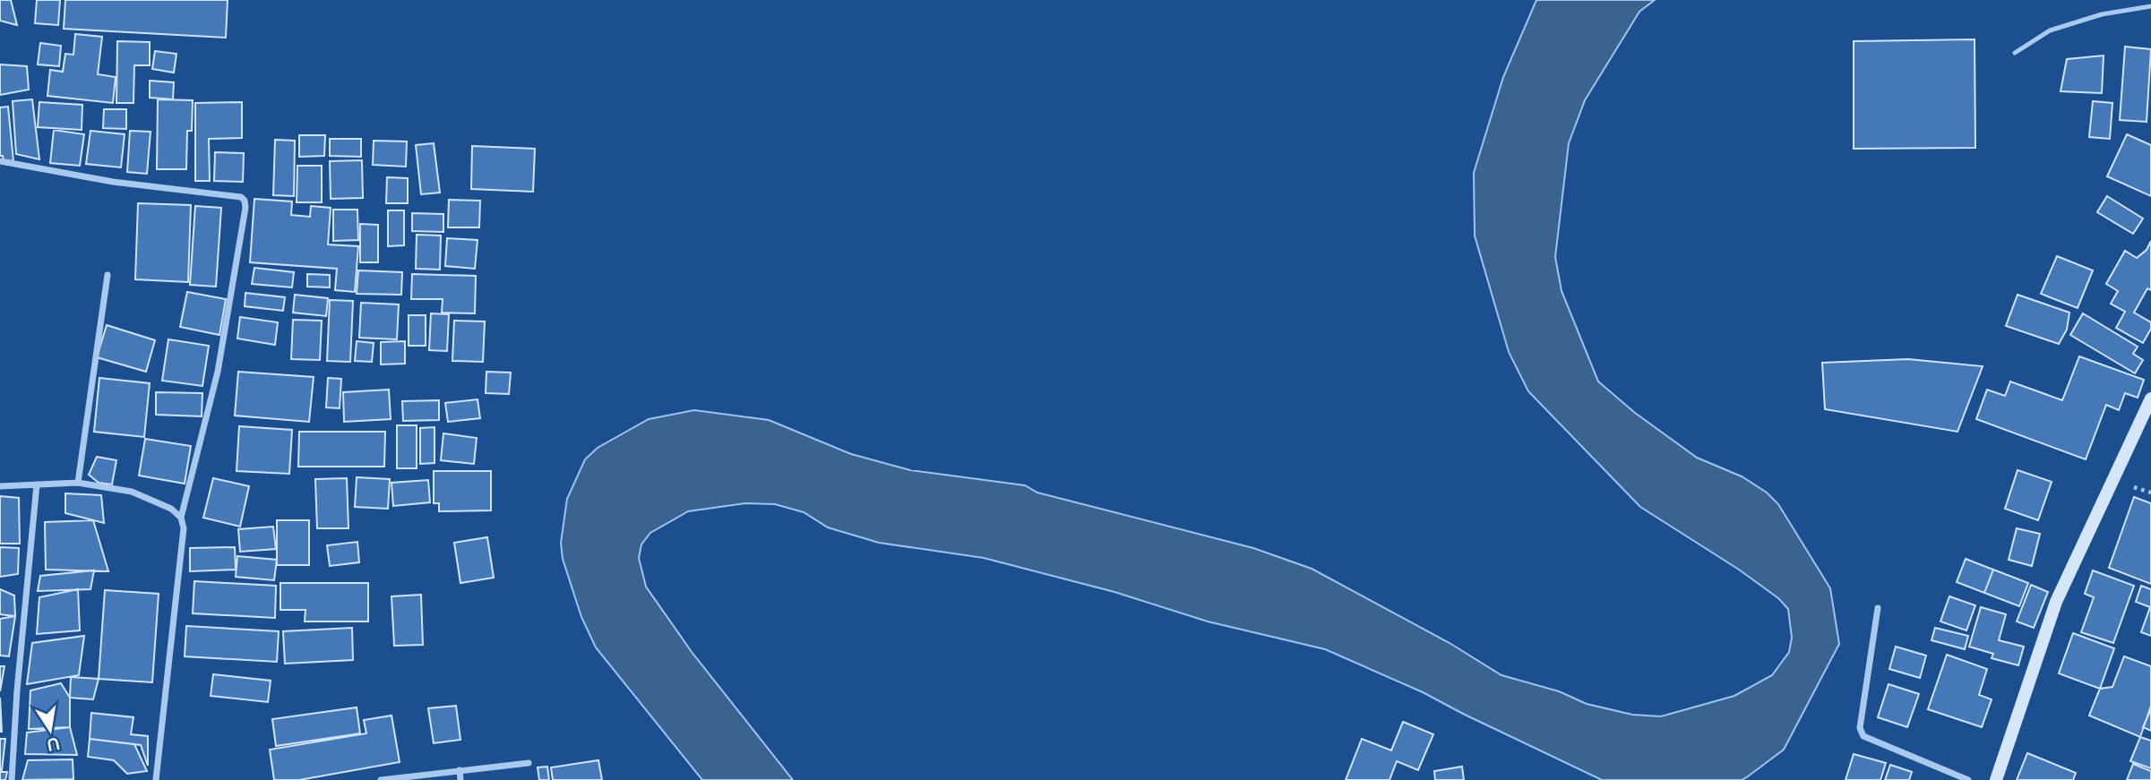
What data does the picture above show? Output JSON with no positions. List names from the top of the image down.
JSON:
{
  "north": "bottom"
}
